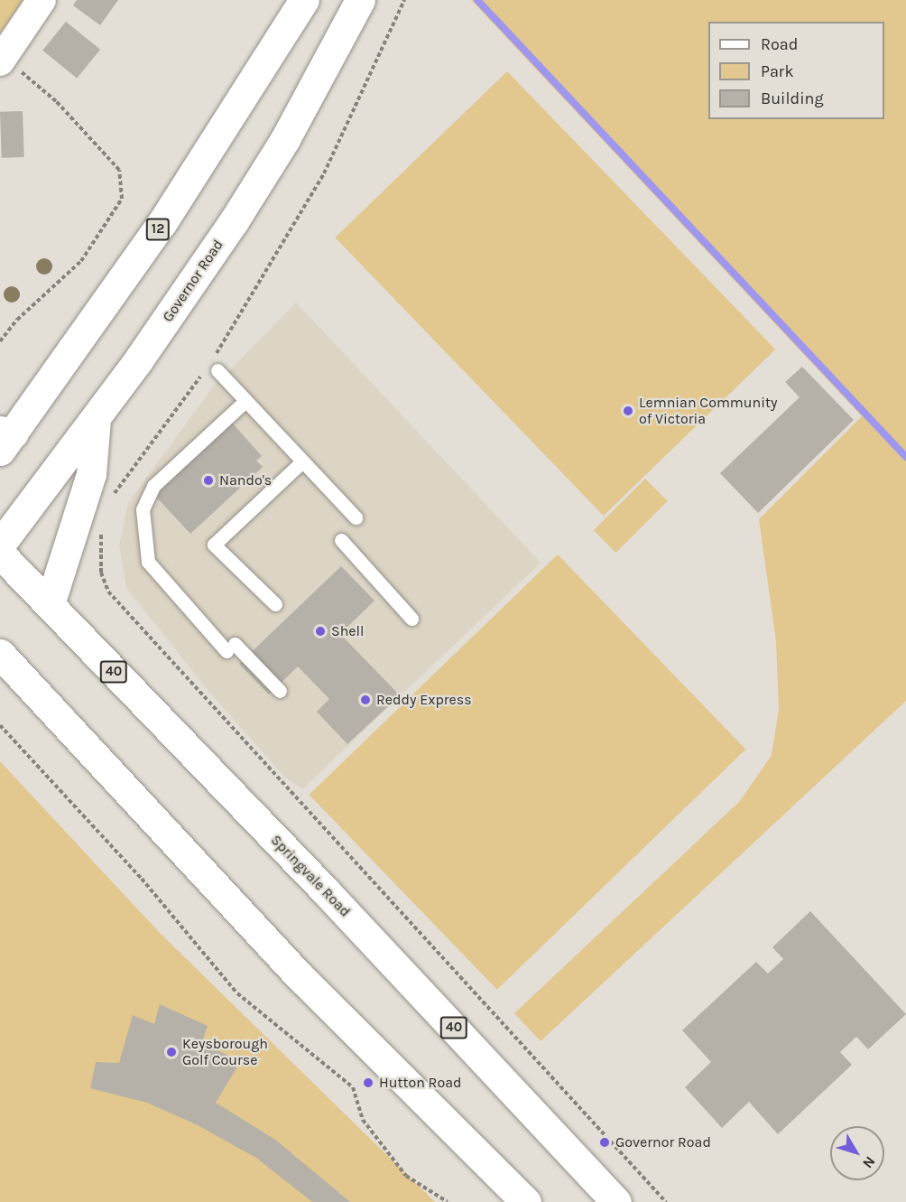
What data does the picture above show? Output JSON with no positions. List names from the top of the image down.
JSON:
{
  "streets": {
    "main road": [
      "12",
      "Governor Road",
      "40",
      "Springvale Road"
    ]
  },
  "places": [
    "Lemnian Community of Victoria",
    "Nando's",
    "Shell",
    "Reddy Express",
    "Keysborough Golf Course",
    "Hutton Road",
    "Governor Road"
  ],
  "legend": ["Road", "Park", "Building"],
  "north": "bottom right"
}
